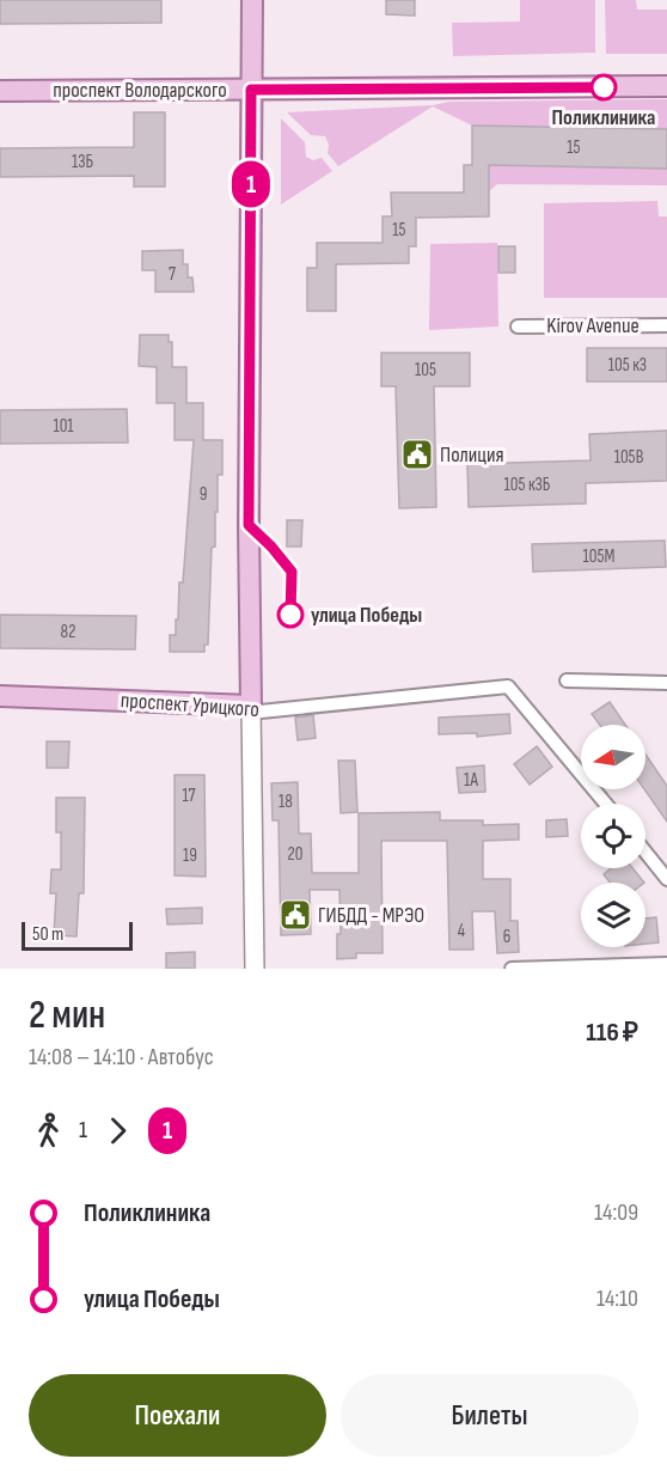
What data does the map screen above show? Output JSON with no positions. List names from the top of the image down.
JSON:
{
  "streets": {
    "main road": ["проспект Володарского", "проспект Урицкого"],
    "street": ["Kirov Avenue"]
  },
  "places": {
    "other": ["Поликлиника", "улица Победы"],
    "public building": ["Полиция", "ГИБДД - МРЭО"]
  },
  "lines": ["bus line 1"],
  "house_numbers": [
    "15",
    "13Б",
    "15",
    "7",
    "105 к3",
    "105",
    "101",
    "105В",
    "105 к3Б",
    "9",
    "105М",
    "82",
    "1А",
    "17",
    "18",
    "20",
    "19",
    "4",
    "6"
  ],
  "scale_bar": "50 m",
  "north": "left",
  "page": {
    "on_map": "1",
    "scale": "50 m",
    "heading": ["2 мин", "14:08 – 14:10 · Автобус", "116 ₽"],
    "legs": ["1", "1"],
    "list": [
      {
        "name": "Поликлиника",
        "value": "14:09"
      },
      {
        "name": "улица Победы",
        "value": "14:10"
      }
    ],
    "buttons": ["Поехали", "Билеты"]
  }
}
